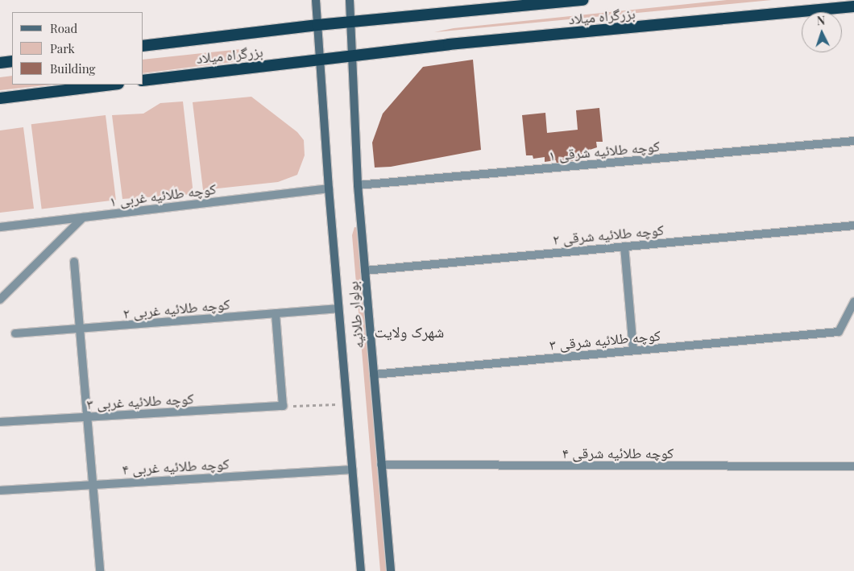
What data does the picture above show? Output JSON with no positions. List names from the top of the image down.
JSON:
{
  "streets": {
    "highway": ["بزرگراه میلاد"],
    "main road": ["بولوار طلائیه"],
    "street": [
      "کوچه طلائیه شرقی ۱",
      "کوچه طلائیه غربی ۱",
      "کوچه طلائیه شرقی ۲",
      "کوچه طلائیه غربی ۲",
      "کوچه طلائیه شرقی ۳",
      "کوچه طلائیه غربی ۳",
      "کوچه طلائیه شرقی ۴",
      "کوچه طلائیه غربی ۴"
    ]
  },
  "crossings": [
    ["بزرگراه میلاد", "بولوار طلائیه"],
    ["کوچه طلائیه شرقی ۱", "بولوار طلائیه"],
    ["کوچه طلائیه غربی ۱", "بولوار طلائیه"],
    ["کوچه طلائیه شرقی ۲", "بولوار طلائیه"],
    ["کوچه طلائیه غربی ۲", "بولوار طلائیه"],
    ["بولوار طلائیه", "کوچه طلائیه شرقی ۳"],
    ["بولوار طلائیه", "کوچه طلائیه شرقی ۴"],
    ["بولوار طلائیه", "کوچه طلائیه غربی ۴"]
  ],
  "districts": ["شهرک ولایت"],
  "legend": ["Road", "Park", "Building"],
  "north": "top"
}
